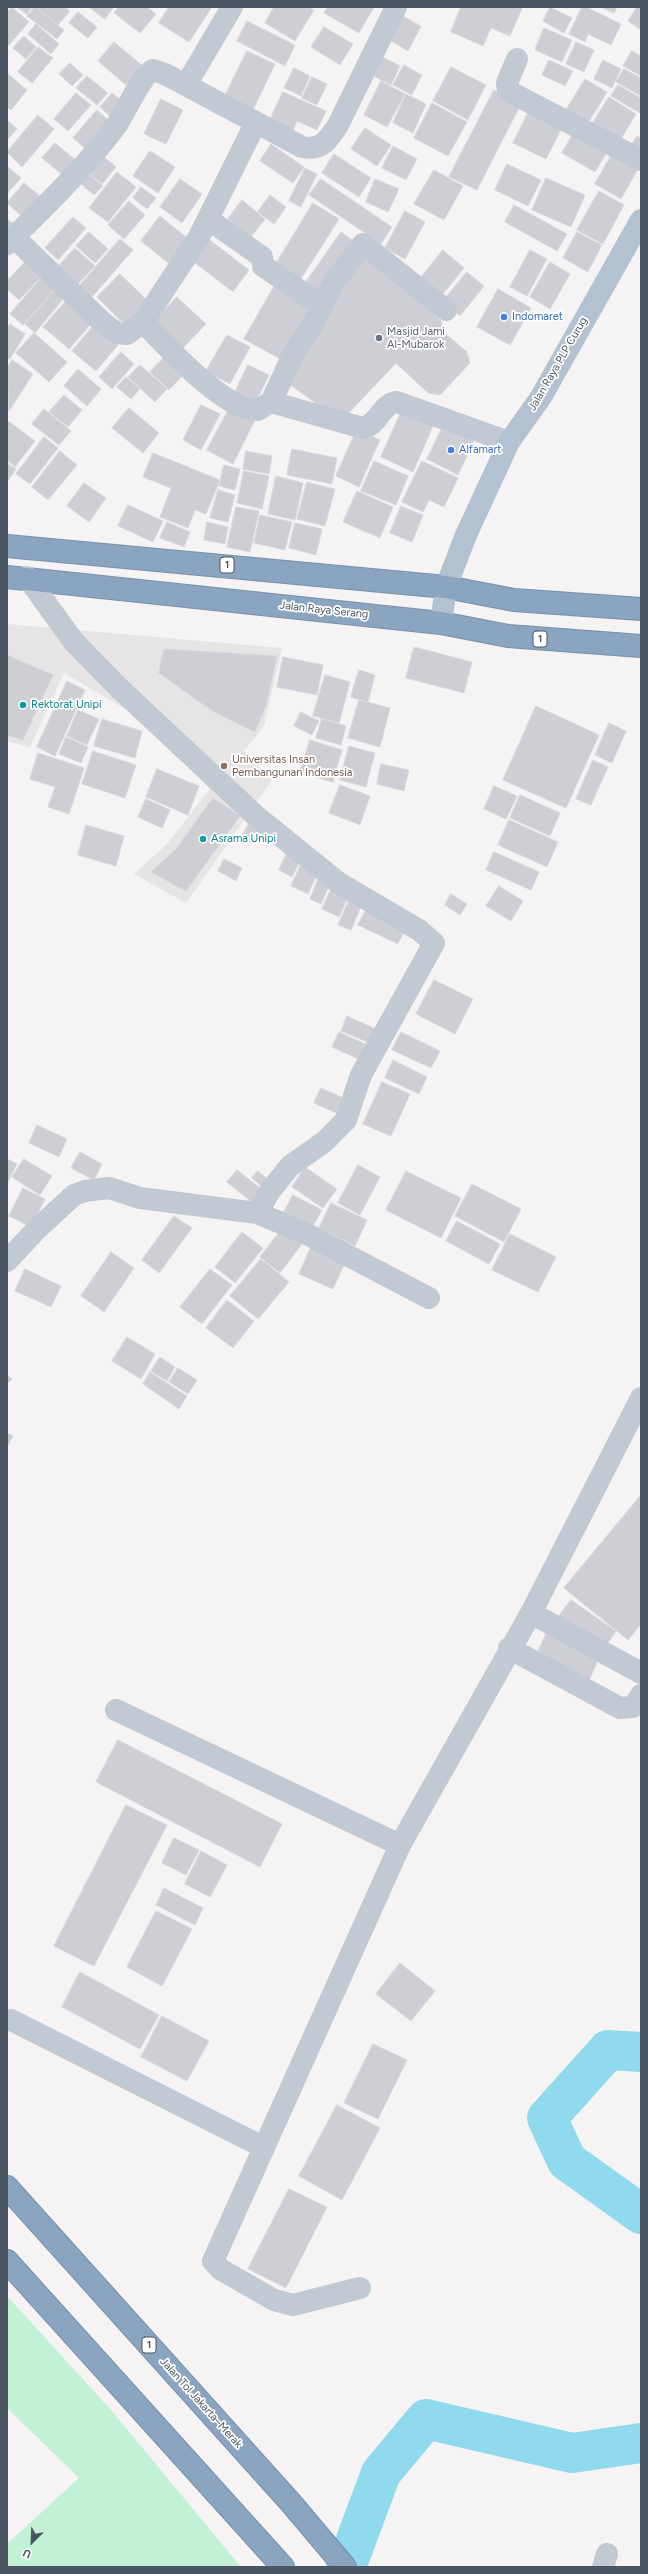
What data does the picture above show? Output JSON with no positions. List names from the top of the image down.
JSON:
{
  "streets": {
    "highway": ["1", "Jalan Raya Serang", "Jalan Tol Jakarta–Merak"],
    "main road": ["Jalan Raya PLP Curug"]
  },
  "crossings": [
    ["Jalan Raya PLP Curug", "1"],
    ["Jalan Raya PLP Curug", "Jalan Raya Serang"]
  ],
  "places": [
    "Indomaret",
    "Masjid Jami Al-Mubarok",
    "Alfamart",
    "Rektorat Unipi",
    "Universitas Insan Pembangunan Indonesia",
    "Asrama Unipi"
  ],
  "north": "bottom left"
}
